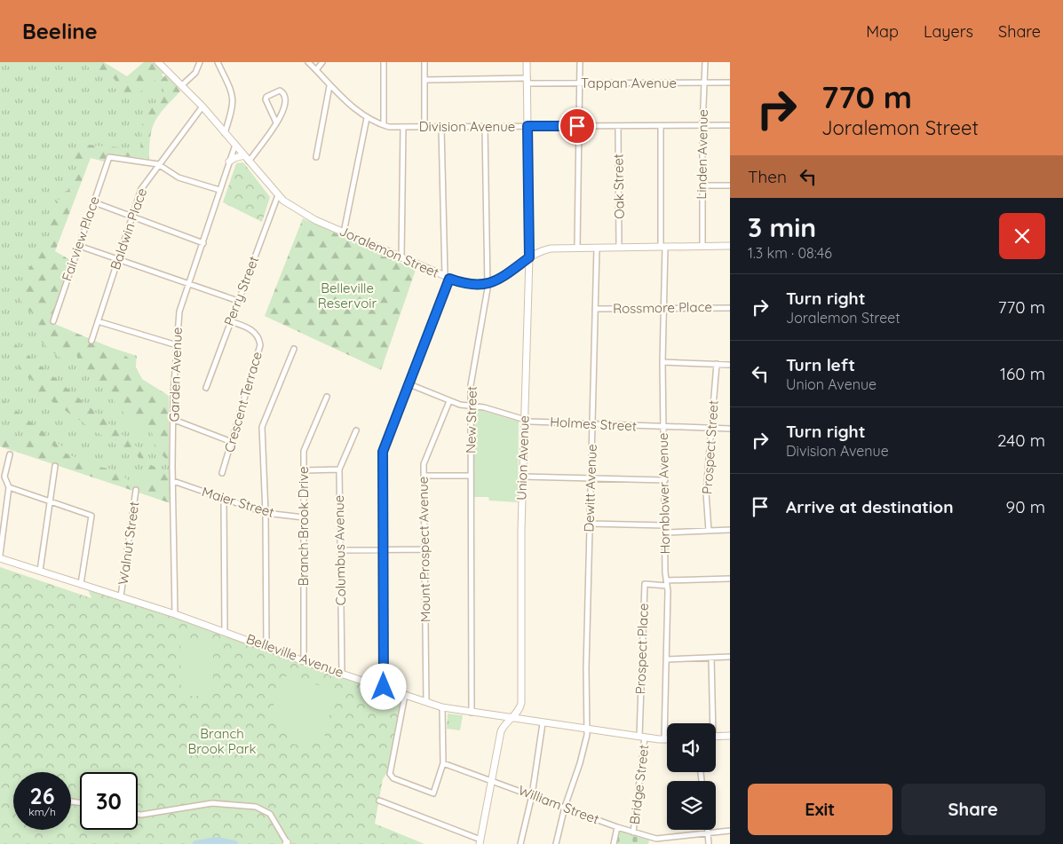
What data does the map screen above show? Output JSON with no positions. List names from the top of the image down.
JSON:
{
  "streets": {
    "street": [
      "Tappan Avenue",
      "Division Avenue",
      "Linden Avenue",
      "Oak Street",
      "Baldwin Place",
      "Fairview Place",
      "Joralemon Street",
      "Perry Street",
      "Rossmore Place",
      "Garden Avenue",
      "Crescent Terrace",
      "New Street",
      "Holmes Street",
      "Prospect Street",
      "Union Avenue",
      "Dewitt Avenue",
      "Hornblower Avenue",
      "Maier Street",
      "Branch Brook Drive",
      "Walnut Street",
      "Mount Prospect Avenue",
      "Columbus Avenue",
      "Prospect Place",
      "Belleville Avenue",
      "Bridge Street",
      "William Street"
    ]
  },
  "crossings": [
    ["Tappan Avenue", "Linden Avenue"],
    ["Tappan Avenue", "Union Avenue"],
    ["Division Avenue", "Linden Avenue"],
    ["Division Avenue", "Oak Street"],
    ["Division Avenue", "New Street"],
    ["Division Avenue", "Union Avenue"],
    ["Division Avenue", "Hornblower Avenue"],
    ["Baldwin Place", "Fairview Place"],
    ["Baldwin Place", "Joralemon Street"],
    ["Joralemon Street", "Perry Street"],
    ["Joralemon Street", "Garden Avenue"],
    ["Joralemon Street", "New Street"],
    ["Perry Street", "Crescent Terrace"],
    ["Rossmore Place", "Dewitt Avenue"],
    ["Rossmore Place", "Hornblower Avenue"],
    ["Garden Avenue", "Maier Street"],
    ["Garden Avenue", "Belleville Avenue"],
    ["New Street", "Holmes Street"],
    ["New Street", "Belleville Avenue"],
    ["Holmes Street", "Prospect Street"],
    ["Holmes Street", "Union Avenue"],
    ["Holmes Street", "Dewitt Avenue"],
    ["Holmes Street", "Hornblower Avenue"],
    ["Holmes Street", "Mount Prospect Avenue"],
    ["Union Avenue", "Belleville Avenue"],
    ["Union Avenue", "William Street"],
    ["Dewitt Avenue", "Belleville Avenue"],
    ["Dewitt Avenue", "William Street"],
    ["Hornblower Avenue", "Prospect Place"],
    ["Hornblower Avenue", "Belleville Avenue"],
    ["Maier Street", "Branch Brook Drive"],
    ["Branch Brook Drive", "Belleville Avenue"],
    ["Walnut Street", "Belleville Avenue"],
    ["Mount Prospect Avenue", "Belleville Avenue"],
    ["Columbus Avenue", "Belleville Avenue"],
    ["Prospect Place", "Belleville Avenue"],
    ["Prospect Place", "Bridge Street"],
    ["Belleville Avenue", "Bridge Street"],
    ["Bridge Street", "William Street"]
  ],
  "parks": ["Belleville Reservoir", "Branch Brook Park"],
  "page": {
    "header": "Beeline",
    "nav": ["Map", "Layers", "Share"],
    "turn": ["770 m", "Joralemon Street"],
    "then": "Then",
    "heading": ["3 min", "1.3 km · 08:46"],
    "list": [
      {
        "name": "Turn right",
        "note": "Joralemon Street",
        "value": "770 m"
      },
      {
        "name": "Turn left",
        "note": "Union Avenue",
        "value": "160 m"
      },
      {
        "name": "Turn right",
        "note": "Division Avenue",
        "value": "240 m"
      },
      {
        "name": "Arrive at destination",
        "value": "90 m"
      }
    ],
    "speed": "26 km/h",
    "limit": "30",
    "buttons": ["Exit", "Share"]
  }
}
